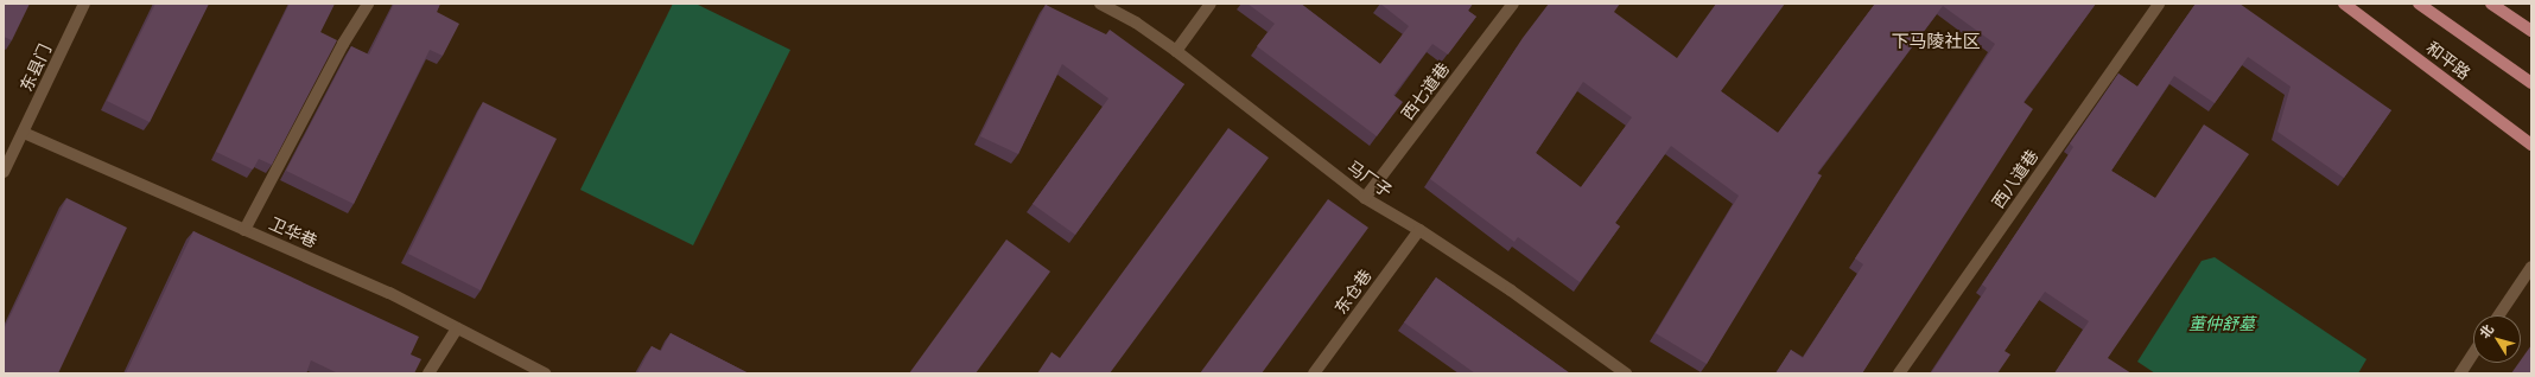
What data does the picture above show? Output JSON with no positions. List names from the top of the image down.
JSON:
{
  "streets": {
    "main road": ["和平路"],
    "street": [
      "东县门",
      "西七道巷",
      "马厂子",
      "西八道巷",
      "卫华巷",
      "东仓巷"
    ]
  },
  "crossings": [
    ["东县门", "卫华巷"],
    ["西七道巷", "马厂子"],
    ["马厂子", "东仓巷"]
  ],
  "districts": ["下马陵社区"],
  "parks": ["董仲舒墓"],
  "north": "top left"
}
